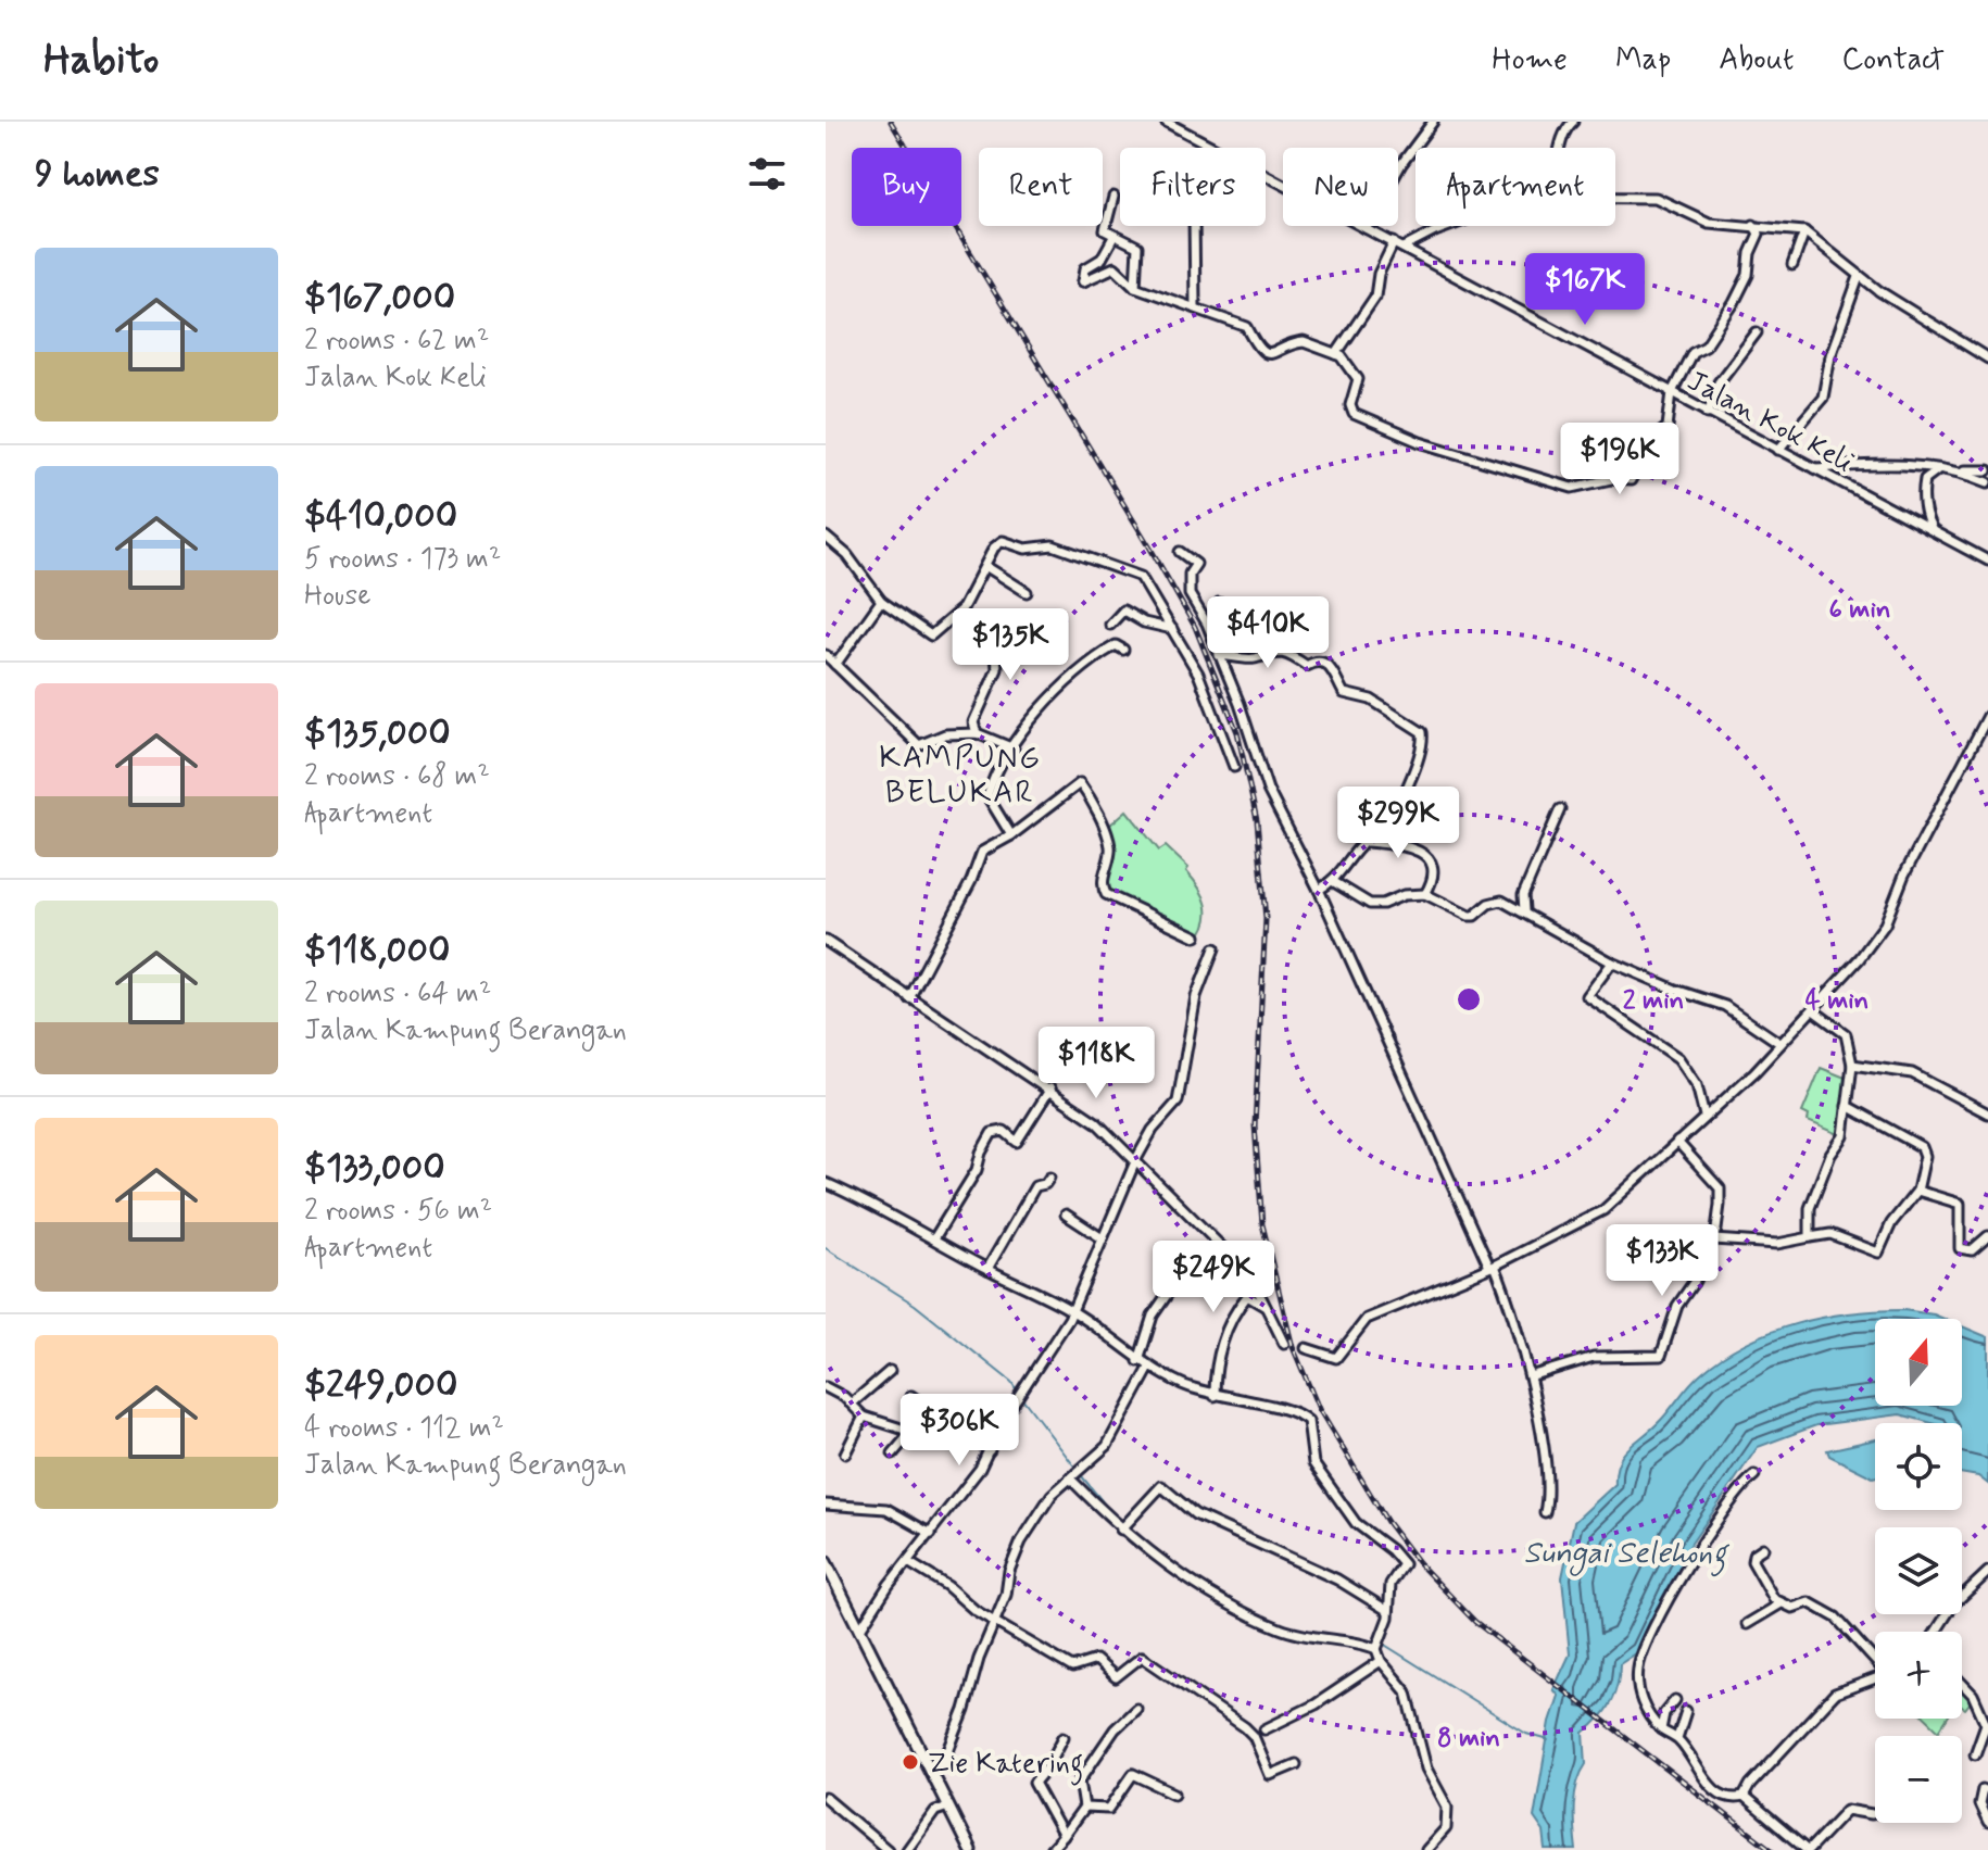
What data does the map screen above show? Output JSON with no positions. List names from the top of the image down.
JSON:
{
  "streets": {
    "street": ["Jalan Kok Keli"]
  },
  "districts": ["KAMPUNG BELUKAR"],
  "water": ["Sungai Selehong"],
  "places": ["Zie Katering"],
  "north": "top",
  "page": {
    "header": "Habito",
    "nav": [
      "Home",
      "Map",
      "About",
      "Contact"
    ],
    "heading": "9 homes",
    "chip": [
      "Buy",
      "Rent",
      "Filters",
      "New",
      "Apartment"
    ],
    "list": [
      {
        "name": "$167,000",
        "note": "2 rooms · 62 m² · Jalan Kok Keli"
      },
      {
        "name": "$410,000",
        "note": "5 rooms · 173 m² · House"
      },
      {
        "name": "$135,000",
        "note": "2 rooms · 68 m² · Apartment"
      },
      {
        "name": "$118,000",
        "note": "2 rooms · 64 m² · Jalan Kampung Berangan"
      },
      {
        "name": "$133,000",
        "note": "2 rooms · 56 m² · Apartment"
      },
      {
        "name": "$249,000",
        "note": "4 rooms · 112 m² · Jalan Kampung Berangan"
      }
    ],
    "price": [
      "$167K",
      "$196K",
      "$410K",
      "$135K",
      "$299K",
      "$118K",
      "$133K",
      "$249K",
      "$306K"
    ],
    "map_buttons": ["+", "−"]
  },
  "rings": [
    "6 min",
    "2 min",
    "4 min",
    "8 min"
  ]
}
